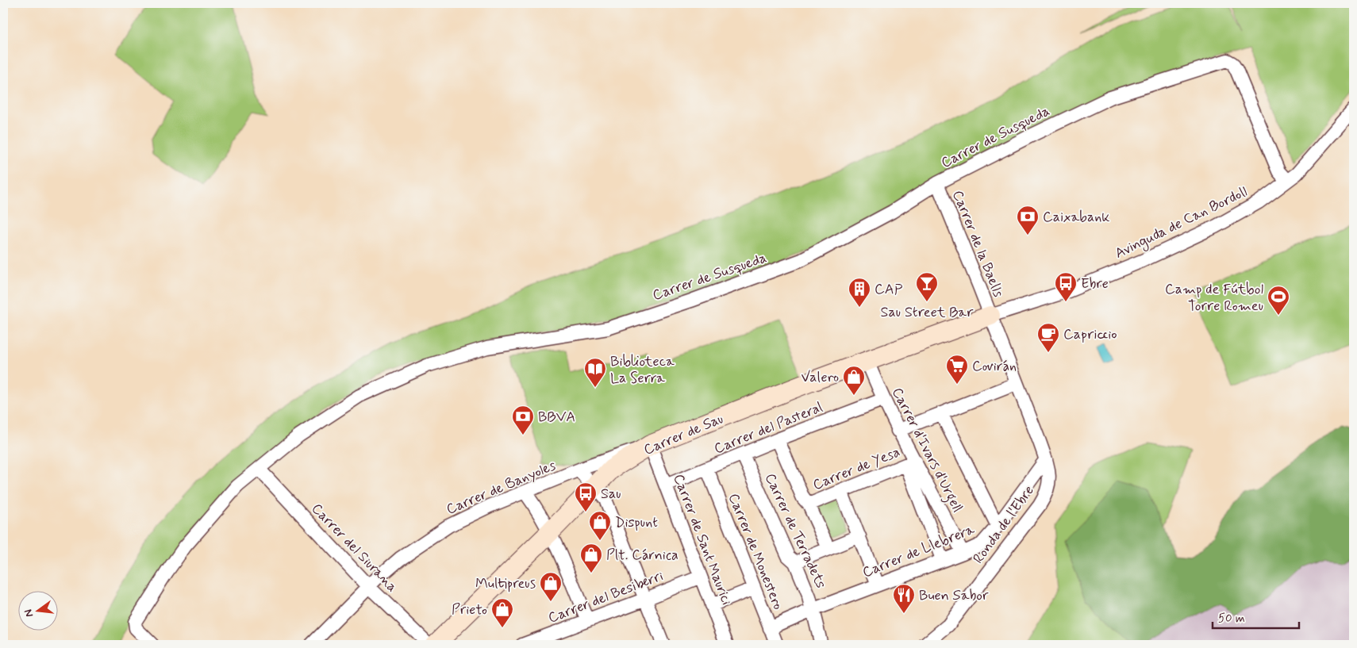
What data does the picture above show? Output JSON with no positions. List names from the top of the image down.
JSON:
{
  "streets": {
    "street": [
      "Carrer de Susqueda",
      "Avinguda de Can Bordoll",
      "Carrer de la Baells",
      "Carrer del Pasteral",
      "Carrer de Sau",
      "Carrer d'Ivars d'Urgell",
      "Carrer de Yesa",
      "Carrer de Banyoles",
      "Ronda de l'Ebre",
      "Carrer de Terradets",
      "Carrer de Sant Maurici",
      "Carrer del Siurana",
      "Carrer de Llebrera",
      "Carrer de Monestero",
      "Carrer del Besiberri"
    ]
  },
  "crossings": [
    ["Carrer de Susqueda", "Avinguda de Can Bordoll"],
    ["Carrer de Susqueda", "Carrer de la Baells"],
    ["Carrer de Susqueda", "Carrer del Siurana"],
    ["Avinguda de Can Bordoll", "Carrer de la Baells"],
    ["Avinguda de Can Bordoll", "Carrer de Sau"],
    ["Avinguda de Can Bordoll", "Ronda de l'Ebre"],
    ["Carrer de la Baells", "Carrer de Sau"],
    ["Carrer de la Baells", "Ronda de l'Ebre"],
    ["Carrer del Pasteral", "Carrer d'Ivars d'Urgell"],
    ["Carrer del Pasteral", "Carrer de Terradets"],
    ["Carrer del Pasteral", "Carrer de Sant Maurici"],
    ["Carrer del Pasteral", "Carrer de Monestero"],
    ["Carrer de Sau", "Carrer d'Ivars d'Urgell"],
    ["Carrer de Sau", "Carrer de Banyoles"],
    ["Carrer de Sau", "Ronda de l'Ebre"],
    ["Carrer de Sau", "Carrer de Sant Maurici"],
    ["Carrer d'Ivars d'Urgell", "Carrer de Yesa"],
    ["Carrer d'Ivars d'Urgell", "Carrer de Llebrera"],
    ["Carrer de Banyoles", "Carrer de Sant Maurici"],
    ["Carrer de Banyoles", "Carrer del Siurana"],
    ["Ronda de l'Ebre", "Carrer de Llebrera"],
    ["Carrer de Terradets", "Carrer de Llebrera"],
    ["Carrer de Sant Maurici", "Carrer del Besiberri"],
    ["Carrer de Llebrera", "Carrer de Monestero"]
  ],
  "places": {
    "bank": ["Caixabank", "BBVA"],
    "bar": ["Sau Street Bar"],
    "bus stop": ["Ebre", "Sau"],
    "building": ["CAP"],
    "sports": ["Camp de Fútbol Torre Romeu"],
    "cafe": ["Capriccio"],
    "supermarket": ["Covirán"],
    "library": ["Biblioteca La Serra"],
    "shop": [
      "Valero",
      "Dispunt",
      "Plt. Cárnica",
      "Multipreus",
      "Prieto"
    ],
    "restaurant": ["Buen Sabor"]
  },
  "scale_bar": "50 m",
  "north": "left"
}
